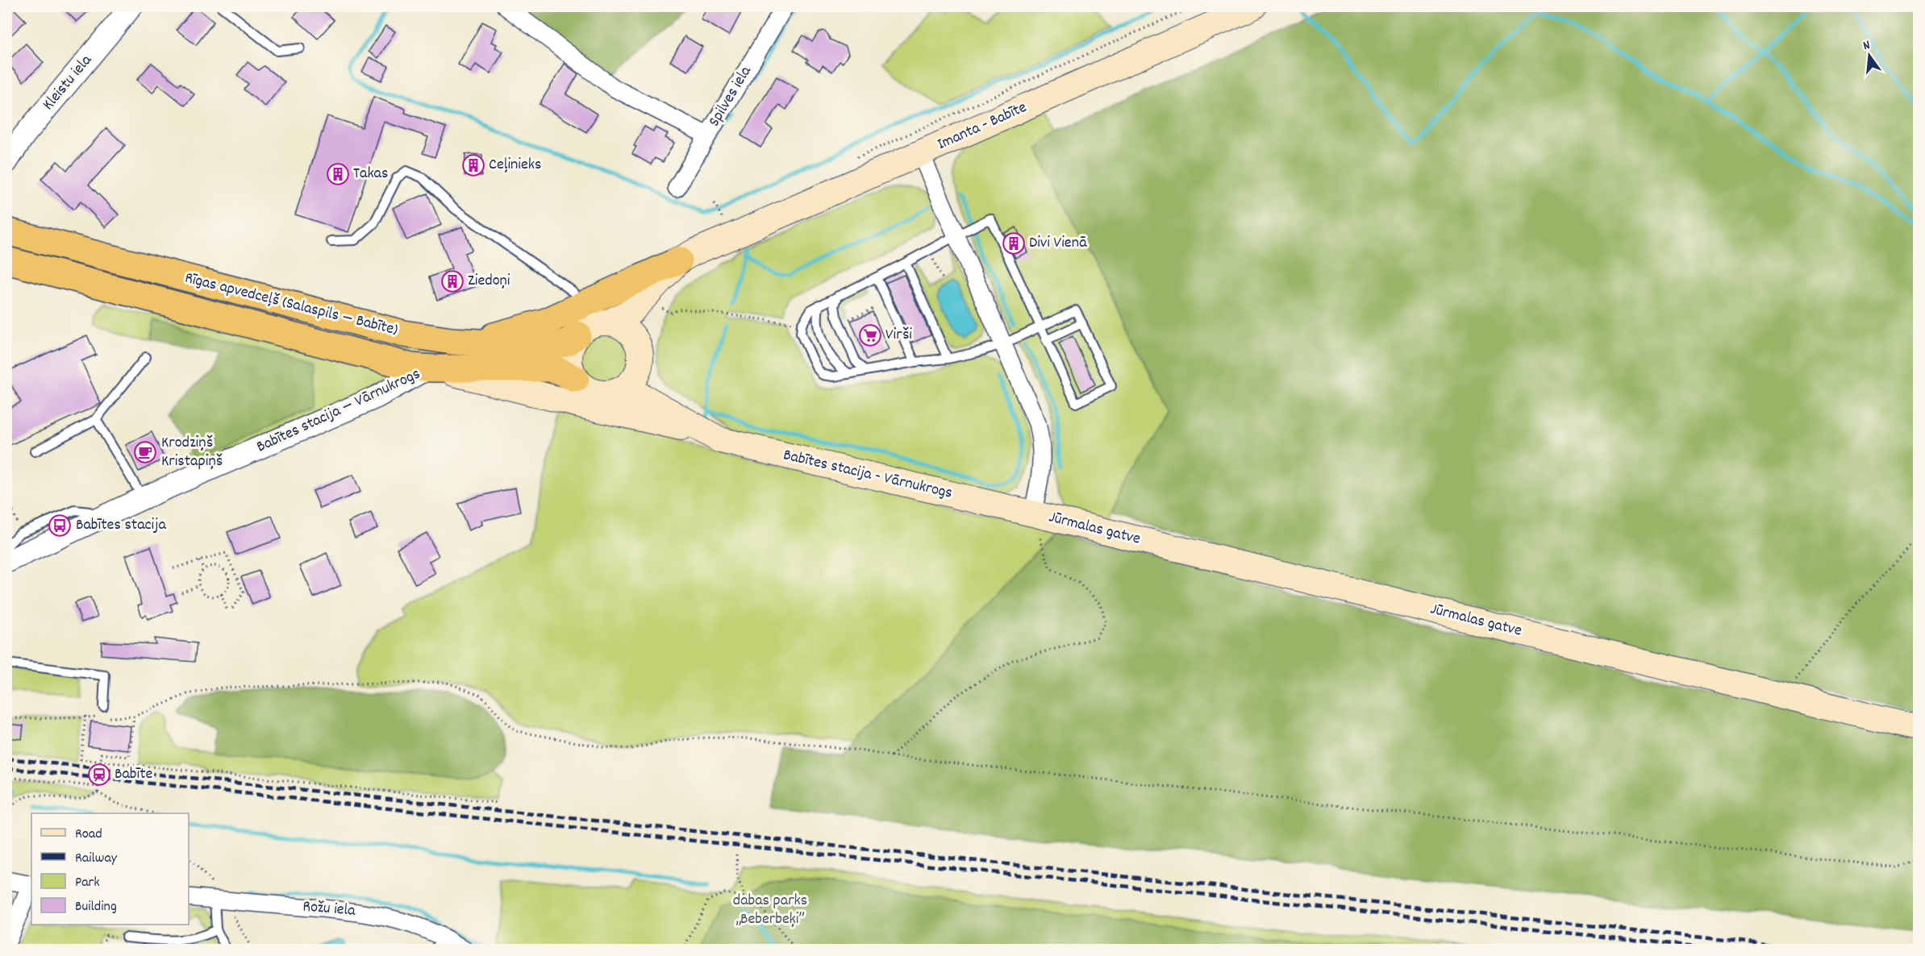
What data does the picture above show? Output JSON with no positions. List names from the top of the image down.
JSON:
{
  "streets": {
    "highway": ["Rīgas apvedceļš (Salaspils — Babīte)"],
    "main road": ["Imanta - Babīte", "Babītes stacija - Vārnukrogs", "Jūrmalas gatve"],
    "street": [
      "Kleistu iela",
      "Spilves iela",
      "Babītes stacija — Vārnukrogs",
      "Rožu iela"
    ]
  },
  "crossings": [
    ["Imanta - Babīte", "Rīgas apvedceļš (Salaspils — Babīte)"],
    ["Imanta - Babīte", "Babītes stacija - Vārnukrogs"],
    ["Rīgas apvedceļš (Salaspils — Babīte)", "Babītes stacija — Vārnukrogs"],
    ["Rīgas apvedceļš (Salaspils — Babīte)", "Babītes stacija - Vārnukrogs"],
    ["Babītes stacija - Vārnukrogs", "Jūrmalas gatve"]
  ],
  "parks": ["dabas parks „Beberbeķi”"],
  "places": {
    "building": [
      "Ceļinieks",
      "Takas",
      "Divi Vienā",
      "Ziedoņi"
    ],
    "supermarket": ["Virši"],
    "cafe": ["Krodziņš Kristapiņš"],
    "bus stop": ["Babītes stacija"],
    "station": ["Babīte"]
  },
  "legend": [
    "Road",
    "Railway",
    "Park",
    "Building"
  ],
  "north": "top"
}
